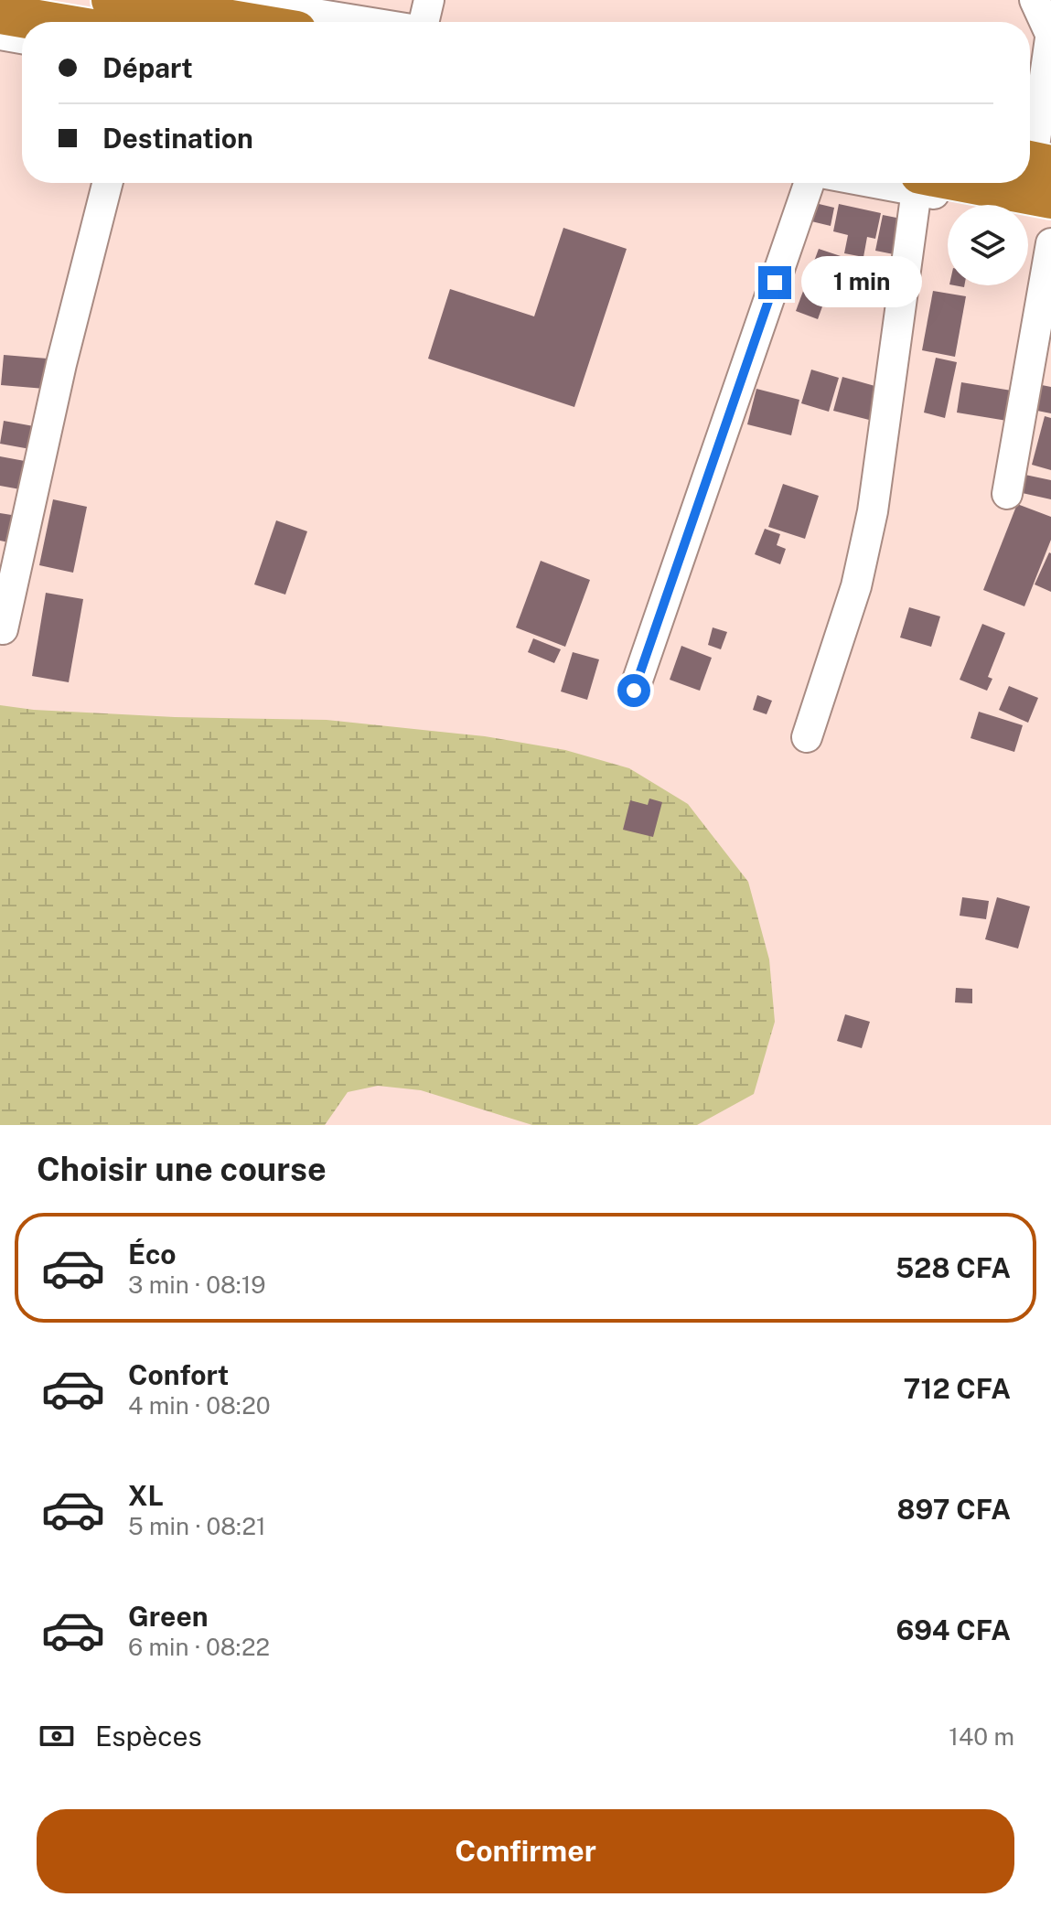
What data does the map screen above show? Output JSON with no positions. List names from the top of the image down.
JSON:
{
  "page": {
    "banner": ["Départ", "Destination"],
    "bubble": "1 min",
    "heading": "Choisir une course",
    "list": [
      {
        "name": "Éco",
        "note": "3 min · 08:19",
        "value": "528 CFA"
      },
      {
        "name": "Confort",
        "note": "4 min · 08:20",
        "value": "712 CFA"
      },
      {
        "name": "XL",
        "note": "5 min · 08:21",
        "value": "897 CFA"
      },
      {
        "name": "Green",
        "note": "6 min · 08:22",
        "value": "694 CFA"
      }
    ],
    "pay": ["Espèces", "140 m"],
    "buttons": "Confirmer"
  }
}
